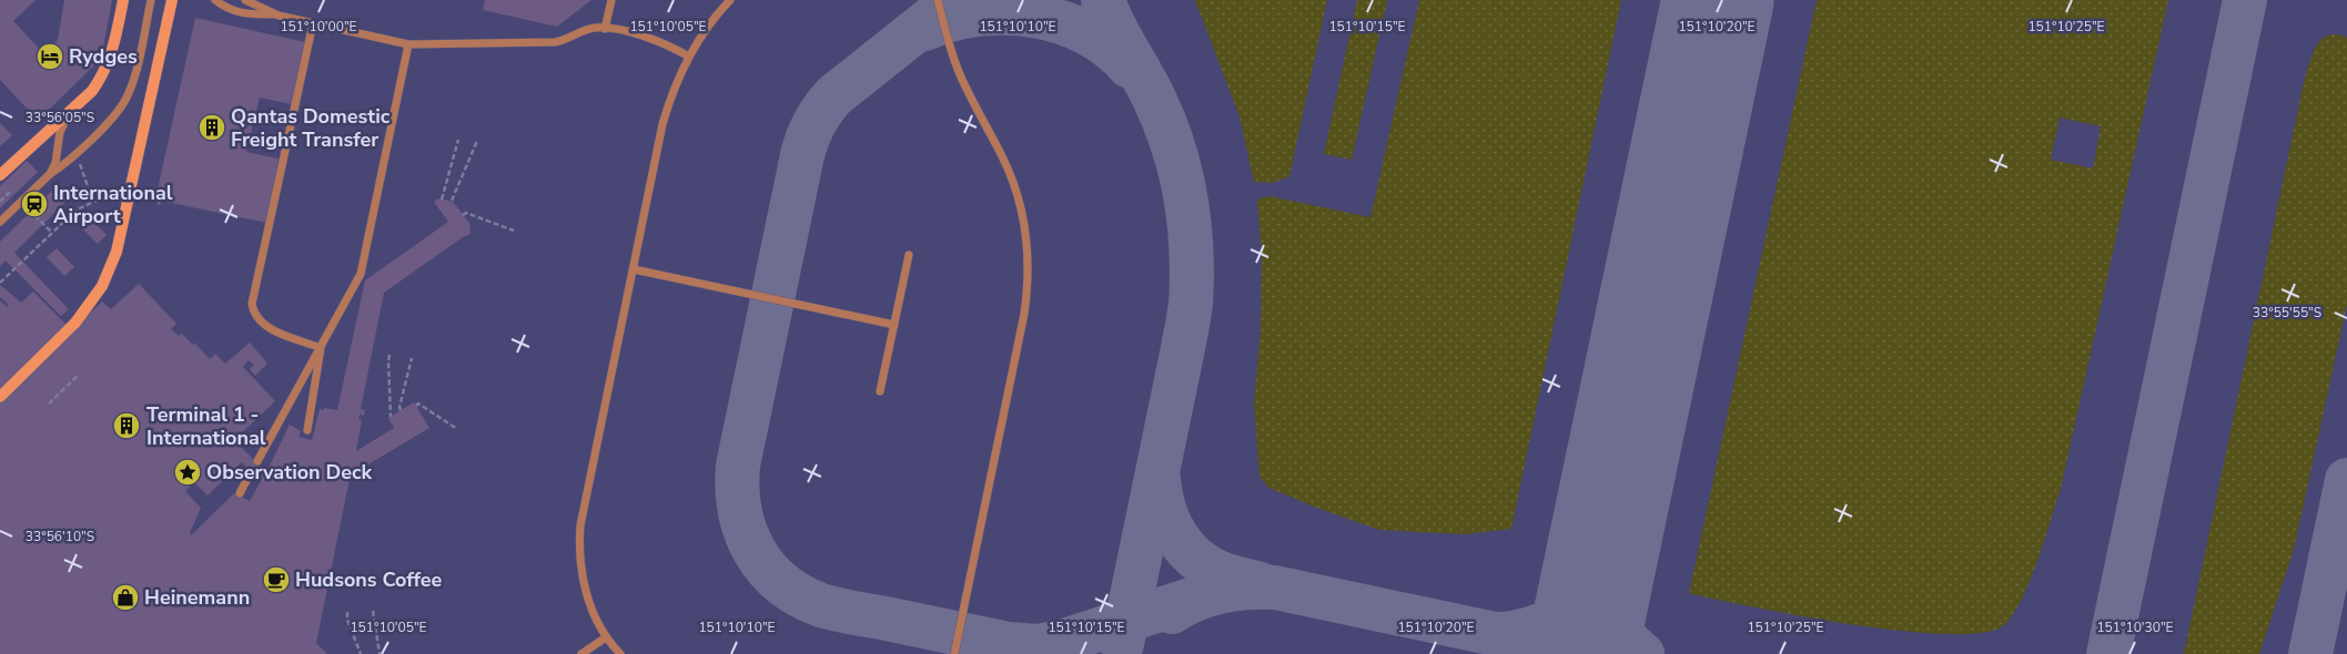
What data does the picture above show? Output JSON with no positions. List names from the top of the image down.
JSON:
{
  "places": {
    "hotel": ["Rydges"],
    "building": ["Qantas Domestic Freight Transfer", "Terminal 1 - International"],
    "station": ["International Airport"],
    "place": ["Observation Deck"],
    "cafe": ["Hudsons Coffee"],
    "shop": ["Heinemann"]
  },
  "coordinates": [
    "151°10'00\"E",
    "151°10'05\"E",
    "151°10'10\"E",
    "151°10'15\"E",
    "151°10'20\"E",
    "151°10'25\"E",
    "33°56'05\"S",
    "33°55'55\"S",
    "33°56'10\"S",
    "151°10'30\"E"
  ]
}
